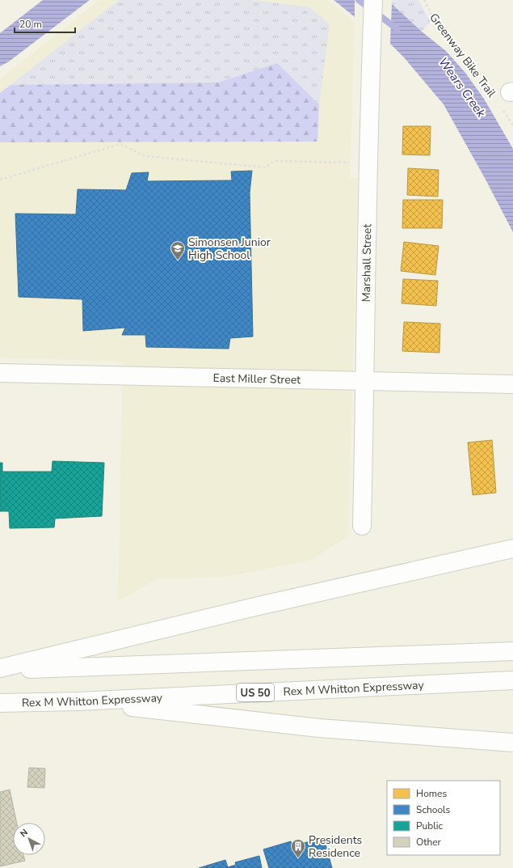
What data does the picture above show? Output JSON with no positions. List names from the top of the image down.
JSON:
{
  "streets": {
    "main road": [
      "Marshall Street",
      "East Miller Street",
      "Rex M Whitton Expressway",
      "US 50"
    ],
    "path": ["Greenway Bike Trail"]
  },
  "crossings": [
    ["Marshall Street", "East Miller Street"]
  ],
  "water": ["Wears Creek"],
  "places": {
    "school or university": ["Simonsen Junior High School"],
    "building": ["Presidents Residence"]
  },
  "legend": [
    "Homes",
    "Schools",
    "Public",
    "Other"
  ],
  "scale_bar": "20 m",
  "north": "top left"
}
